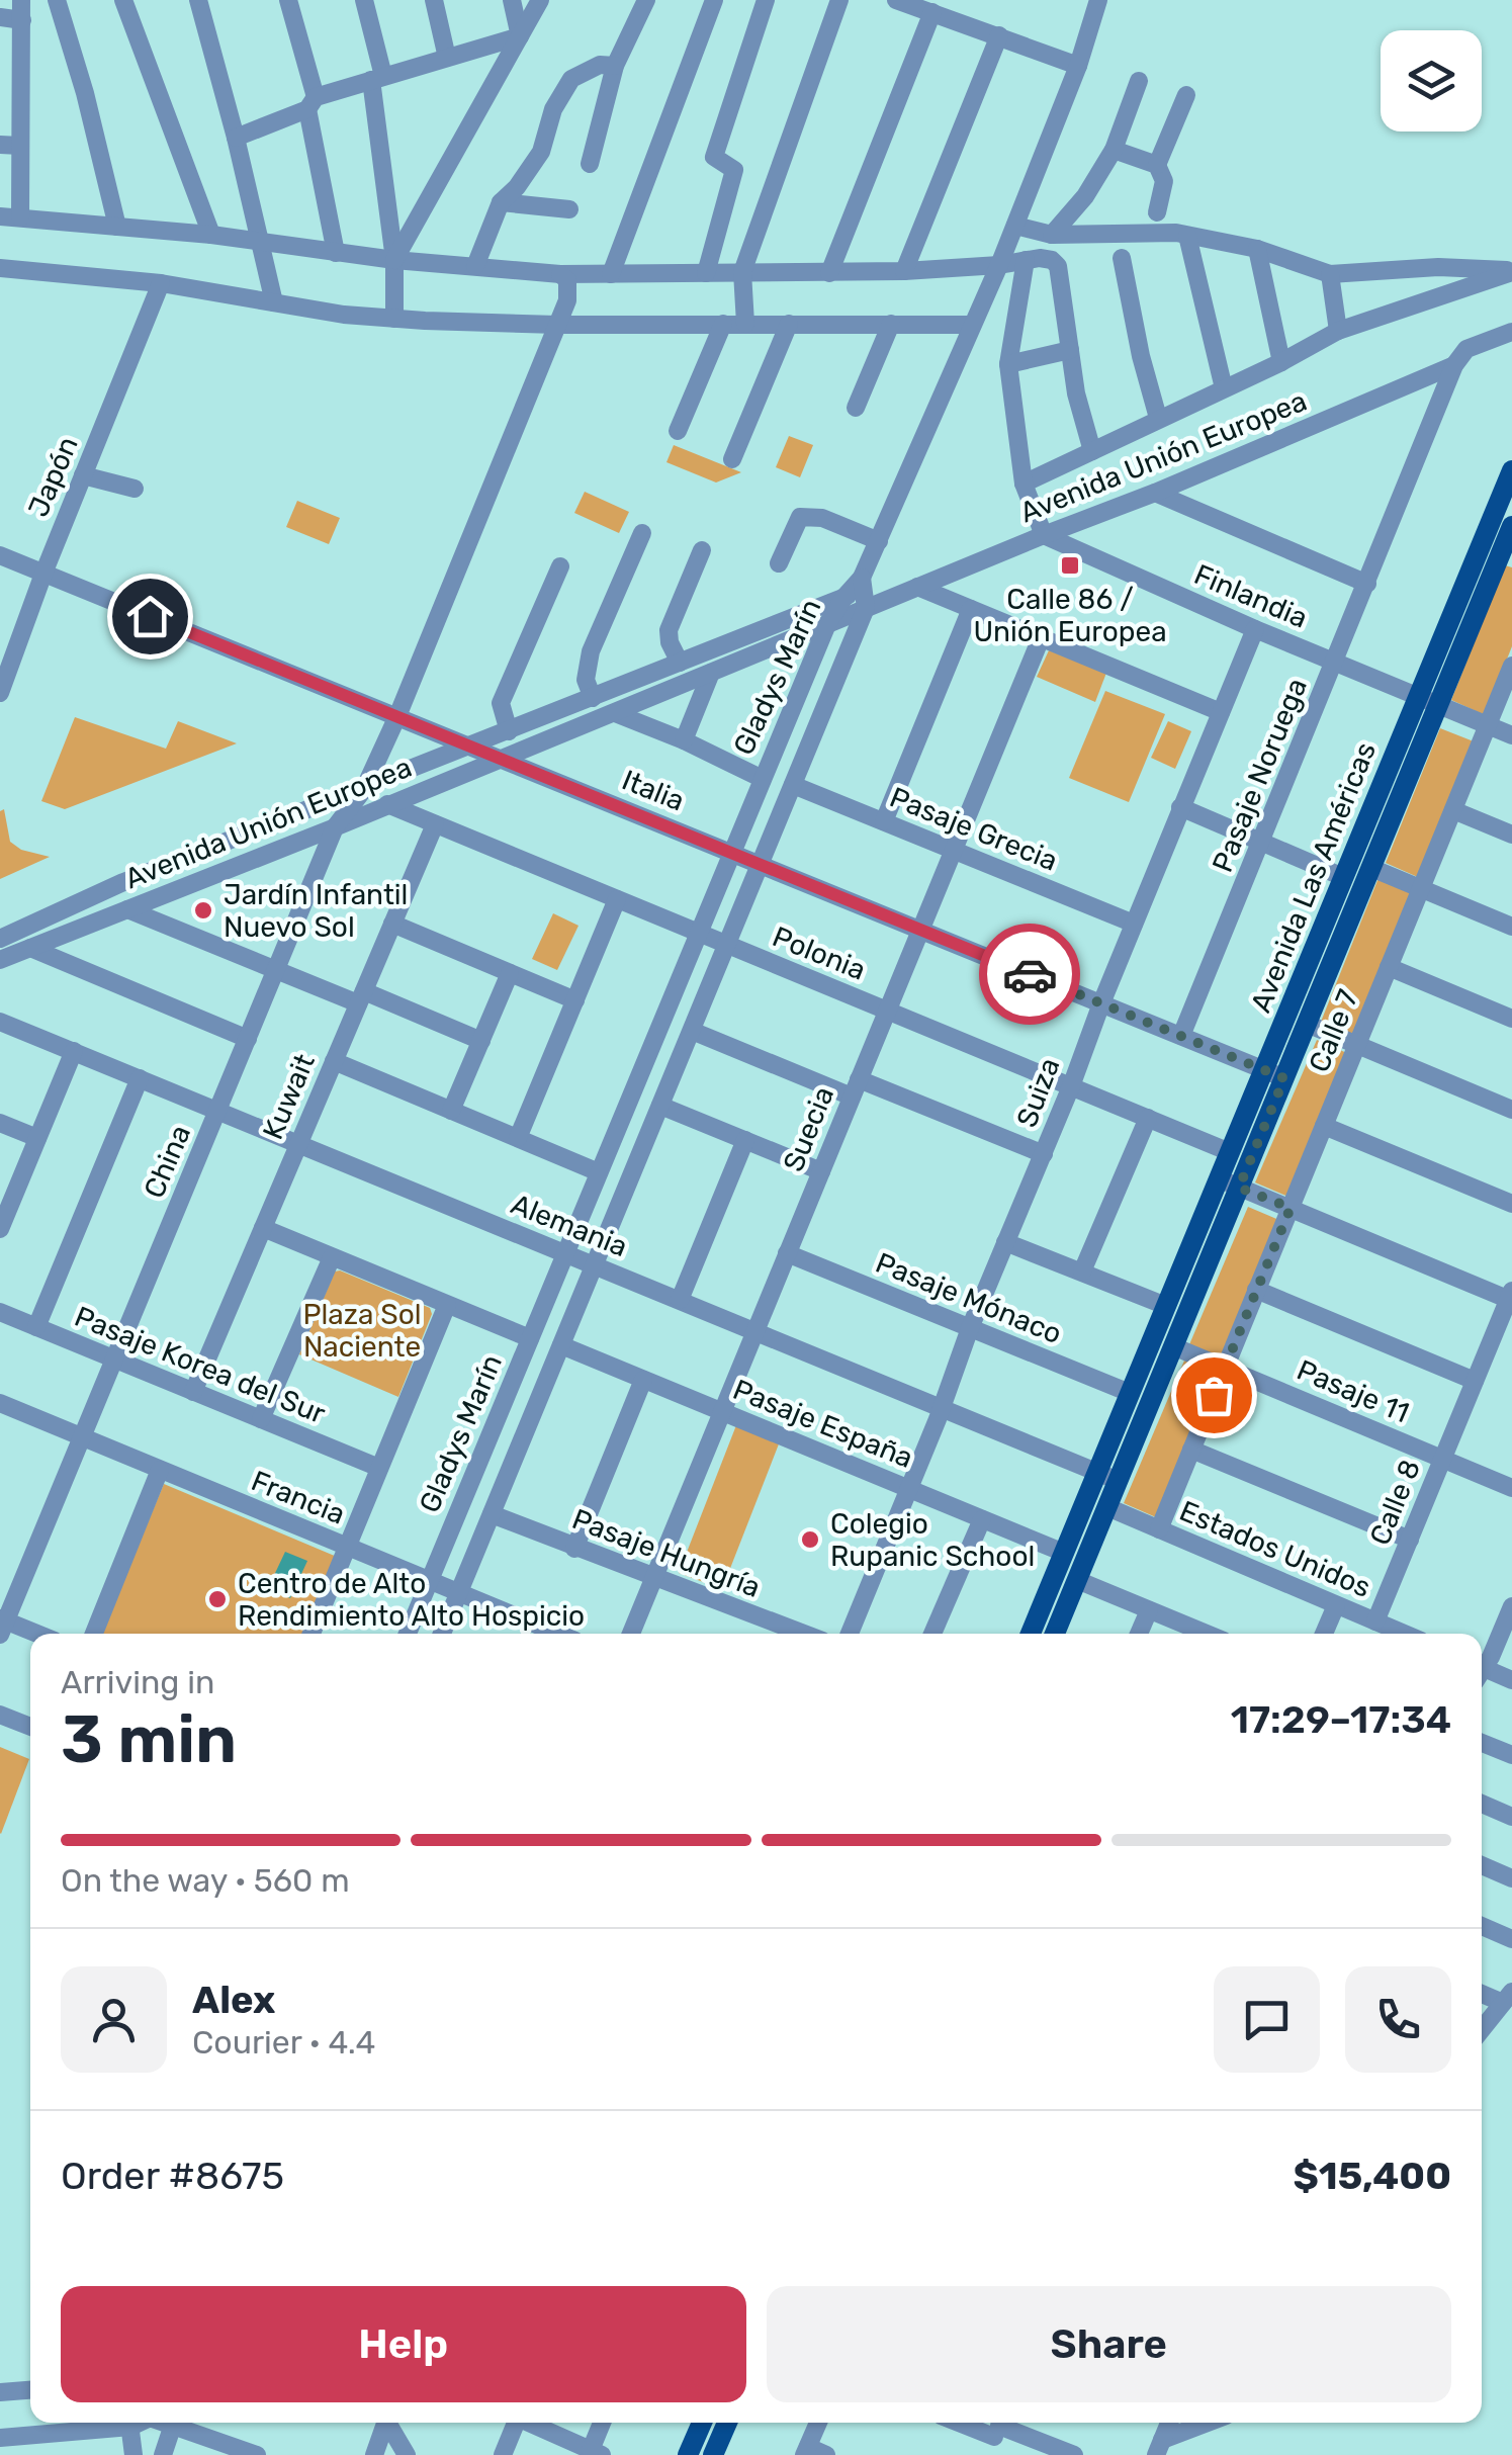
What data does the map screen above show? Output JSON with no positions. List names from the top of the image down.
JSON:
{
  "streets": {
    "main road": ["Avenida Las Américas"],
    "street": [
      "Avenida Unión Europea",
      "Japón",
      "Finlandia",
      "Gladys Marín",
      "Pasaje Noruega",
      "Italia",
      "Pasaje Grecia",
      "Polonia",
      "Calle 7",
      "Suiza",
      "Kuwait",
      "Suecia",
      "China",
      "Alemania",
      "Pasaje Mónaco",
      "Pasaje Korea del Sur",
      "Pasaje 11",
      "Pasaje España",
      "Francia",
      "Calle 8",
      "Estados Unidos",
      "Pasaje Hungría"
    ]
  },
  "crossings": [
    ["Avenida Unión Europea", "Finlandia"],
    ["Avenida Unión Europea", "Gladys Marín"],
    ["Avenida Unión Europea", "Pasaje Noruega"],
    ["Avenida Unión Europea", "Italia"],
    ["Avenida Unión Europea", "Polonia"],
    ["Avenida Unión Europea", "China"],
    ["Japón", "Italia"],
    ["Finlandia", "Pasaje Noruega"],
    ["Finlandia", "Avenida Las Américas"],
    ["Finlandia", "Calle 7"],
    ["Finlandia", "Suiza"],
    ["Gladys Marín", "Italia"],
    ["Gladys Marín", "Pasaje Grecia"],
    ["Gladys Marín", "Polonia"],
    ["Gladys Marín", "Alemania"],
    ["Gladys Marín", "Pasaje España"],
    ["Gladys Marín", "Francia"],
    ["Gladys Marín", "Pasaje Hungría"],
    ["Pasaje Noruega", "Italia"],
    ["Italia", "Avenida Las Américas"],
    ["Italia", "Suiza"],
    ["Italia", "Suecia"],
    ["Italia", "China"],
    ["Pasaje Grecia", "Suiza"],
    ["Pasaje Grecia", "Suecia"],
    ["Avenida Las Américas", "Polonia"],
    ["Avenida Las Américas", "Alemania"],
    ["Avenida Las Américas", "Pasaje Mónaco"],
    ["Avenida Las Américas", "Pasaje 11"],
    ["Avenida Las Américas", "Pasaje España"],
    ["Avenida Las Américas", "Estados Unidos"],
    ["Polonia", "Suiza"],
    ["Polonia", "Kuwait"],
    ["Polonia", "Suecia"],
    ["Calle 7", "Pasaje 11"],
    ["Calle 7", "Estados Unidos"],
    ["Suiza", "Alemania"],
    ["Suiza", "Pasaje Mónaco"],
    ["Suiza", "Pasaje España"],
    ["Kuwait", "Alemania"],
    ["Kuwait", "Pasaje Korea del Sur"],
    ["Suecia", "Alemania"],
    ["Suecia", "Pasaje Mónaco"],
    ["Suecia", "Pasaje España"],
    ["Suecia", "Pasaje Hungría"],
    ["China", "Alemania"],
    ["China", "Pasaje Korea del Sur"],
    ["China", "Francia"],
    ["Pasaje 11", "Calle 8"],
    ["Calle 8", "Estados Unidos"]
  ],
  "parks": ["Plaza Sol Naciente"],
  "places": {
    "transit": ["Calle 86 / Unión Europea"],
    "other": ["Jardín Infantil Nuevo Sol", "Colegio Rupanic School", "Centro de Alto Rendimiento Alto Hospicio"]
  },
  "page": {
    "heading": ["3 min", "Arriving in", "17:29–17:34"],
    "panel": [
      "Alex",
      "Courier · 4.4",
      "Order #8675",
      "$15,400"
    ],
    "bar": "On the way · 560 m",
    "buttons": ["Help", "Share"]
  }
}
